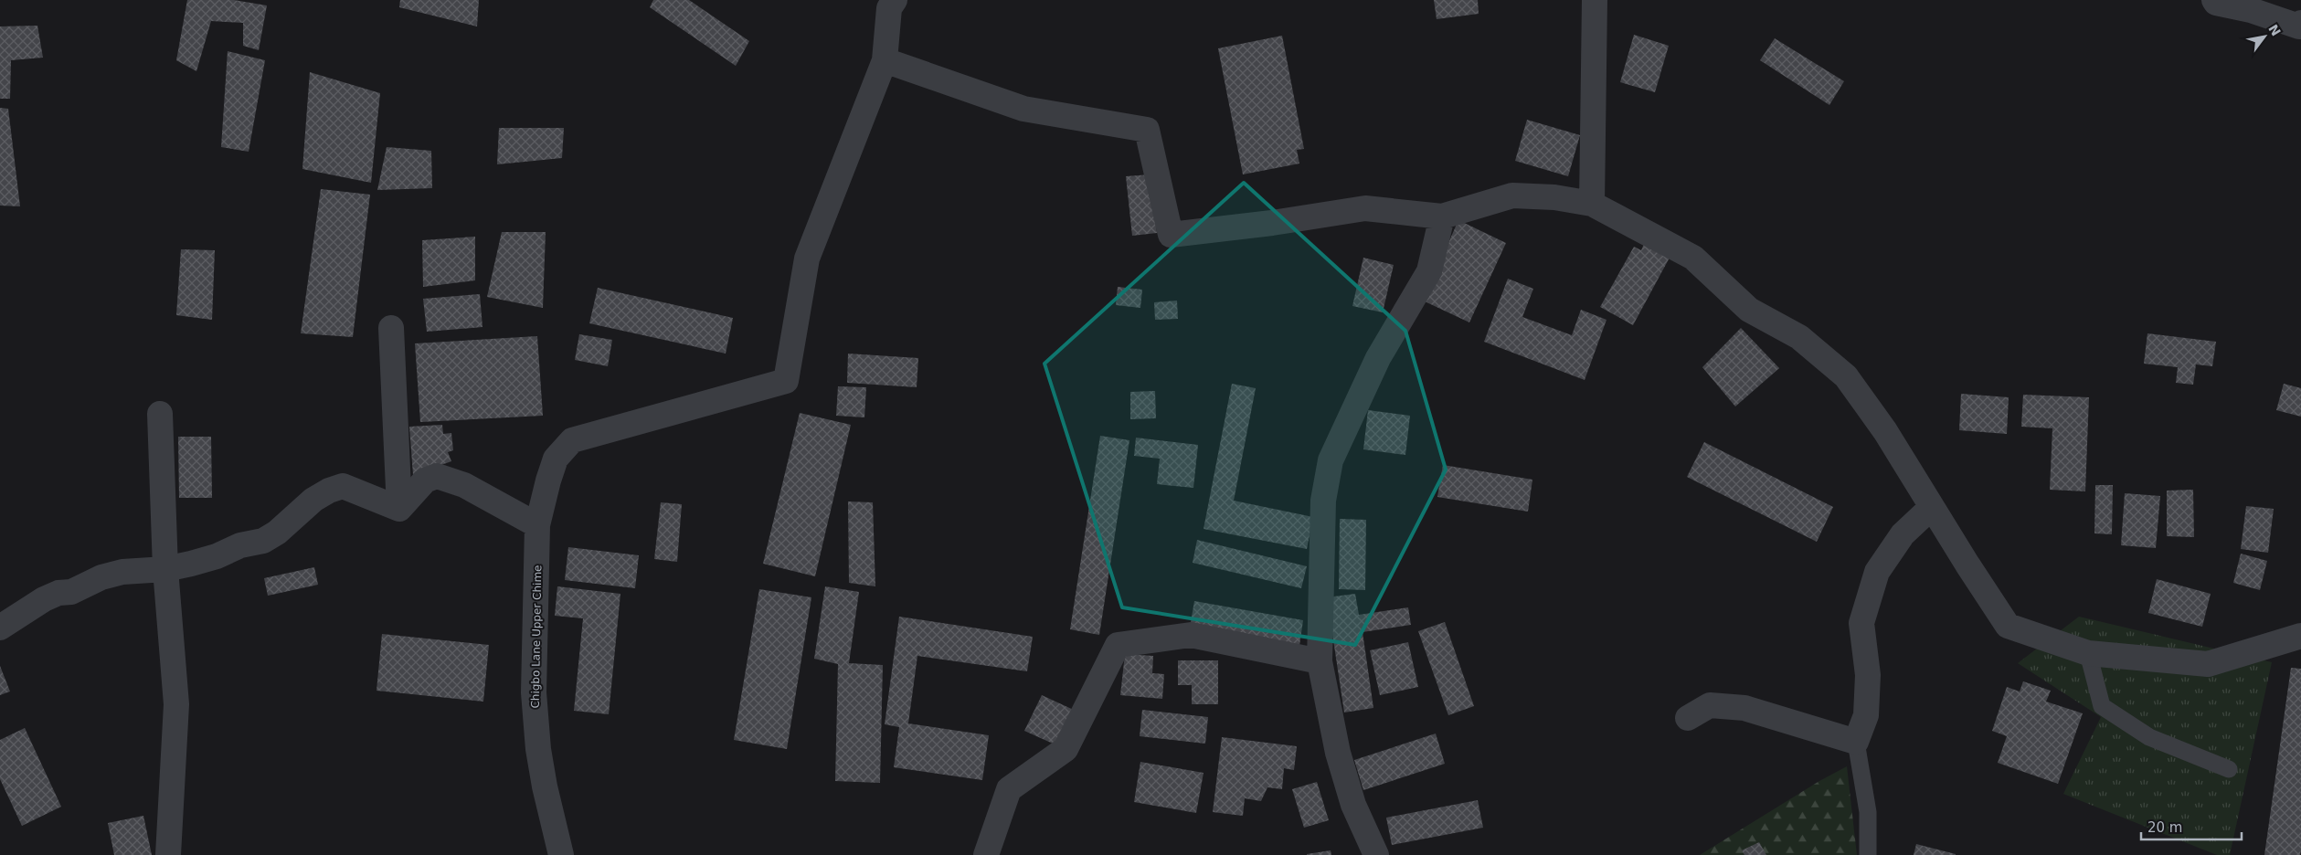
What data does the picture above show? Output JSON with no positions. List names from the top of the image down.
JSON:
{
  "streets": {
    "street": ["Chigbo Lane Upper Chime"]
  },
  "scale_bar": "20 m",
  "north": "top right"
}
